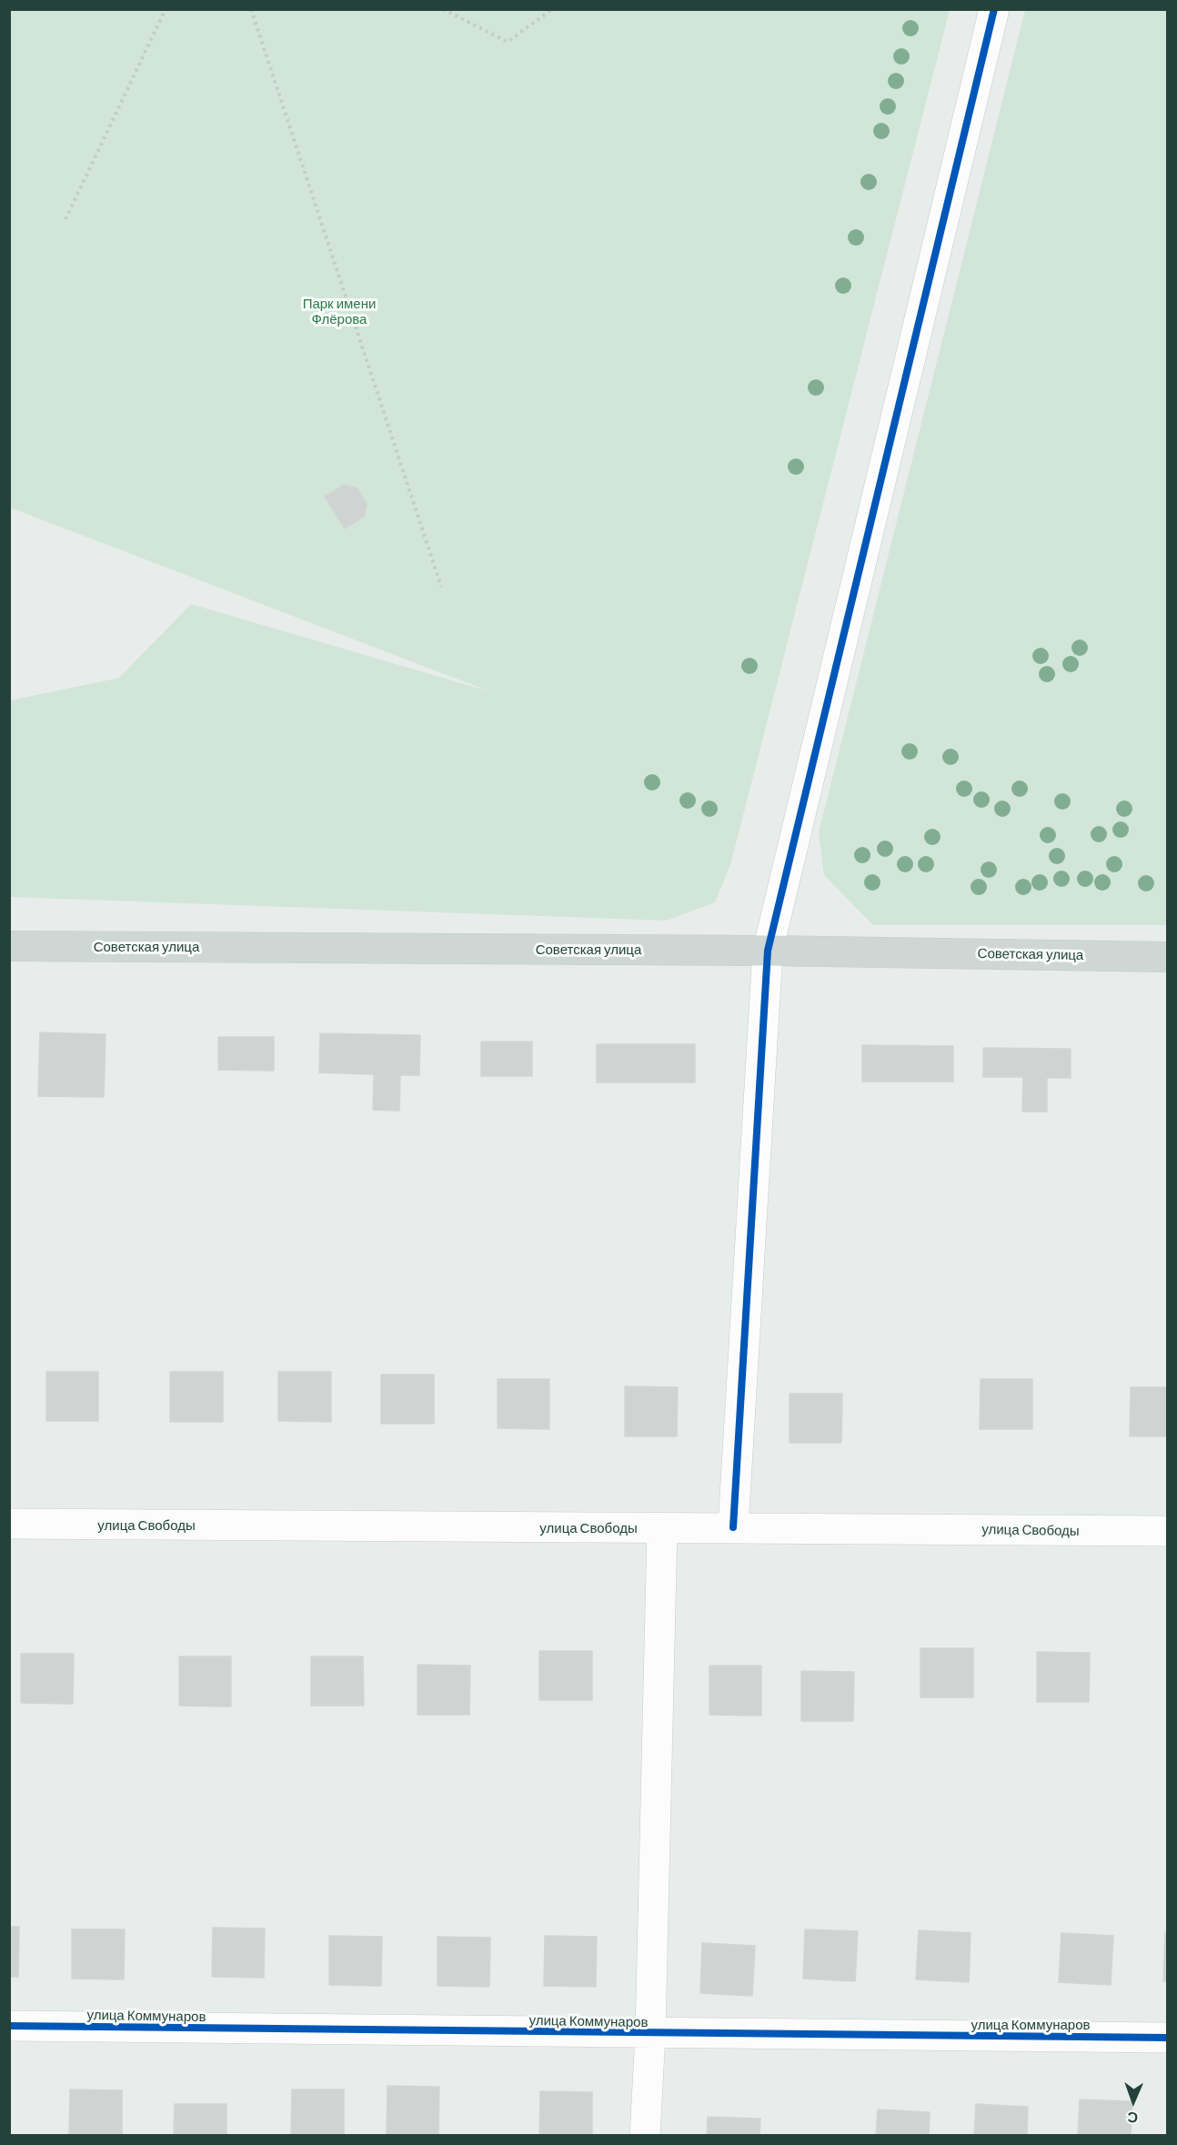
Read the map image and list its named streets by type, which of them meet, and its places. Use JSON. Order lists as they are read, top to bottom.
{
  "streets": {
    "main road": ["Советская улица"],
    "street": ["улица Свободы", "улица Коммунаров"]
  },
  "parks": ["Парк имени Флёрова"],
  "north": "bottom"
}
